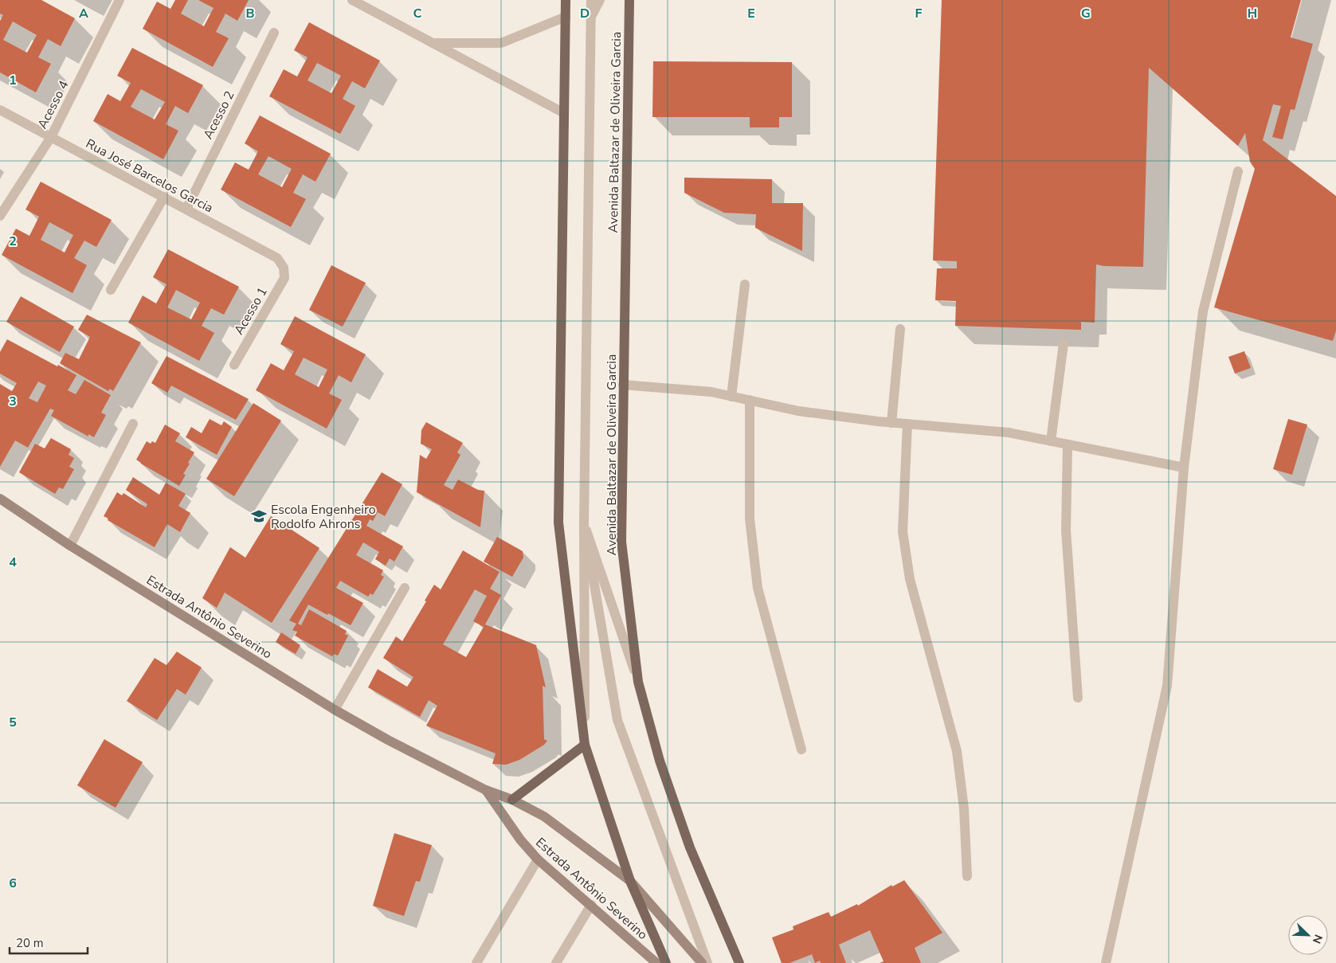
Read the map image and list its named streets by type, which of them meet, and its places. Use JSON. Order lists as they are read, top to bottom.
{
  "streets": {
    "main road": ["Avenida Baltazar de Oliveira Garcia", "Estrada Antônio Severino"],
    "street": [
      "Acesso 4",
      "Acesso 2",
      "Rua José Barcelos Garcia",
      "Acesso 1"
    ]
  },
  "crossings": [
    ["Acesso 4", "Rua José Barcelos Garcia"],
    ["Acesso 2", "Rua José Barcelos Garcia"],
    ["Rua José Barcelos Garcia", "Acesso 1"]
  ],
  "places": {
    "school or university": ["Escola Engenheiro Rodolfo Ahrons"]
  },
  "scale_bar": "20 m",
  "north": "bottom right",
  "grid": {
    "columns": [
      "A",
      "B",
      "C",
      "D",
      "E",
      "F",
      "G",
      "H"
    ],
    "rows": [
      "1",
      "2",
      "3",
      "4",
      "5",
      "6"
    ]
  }
}
